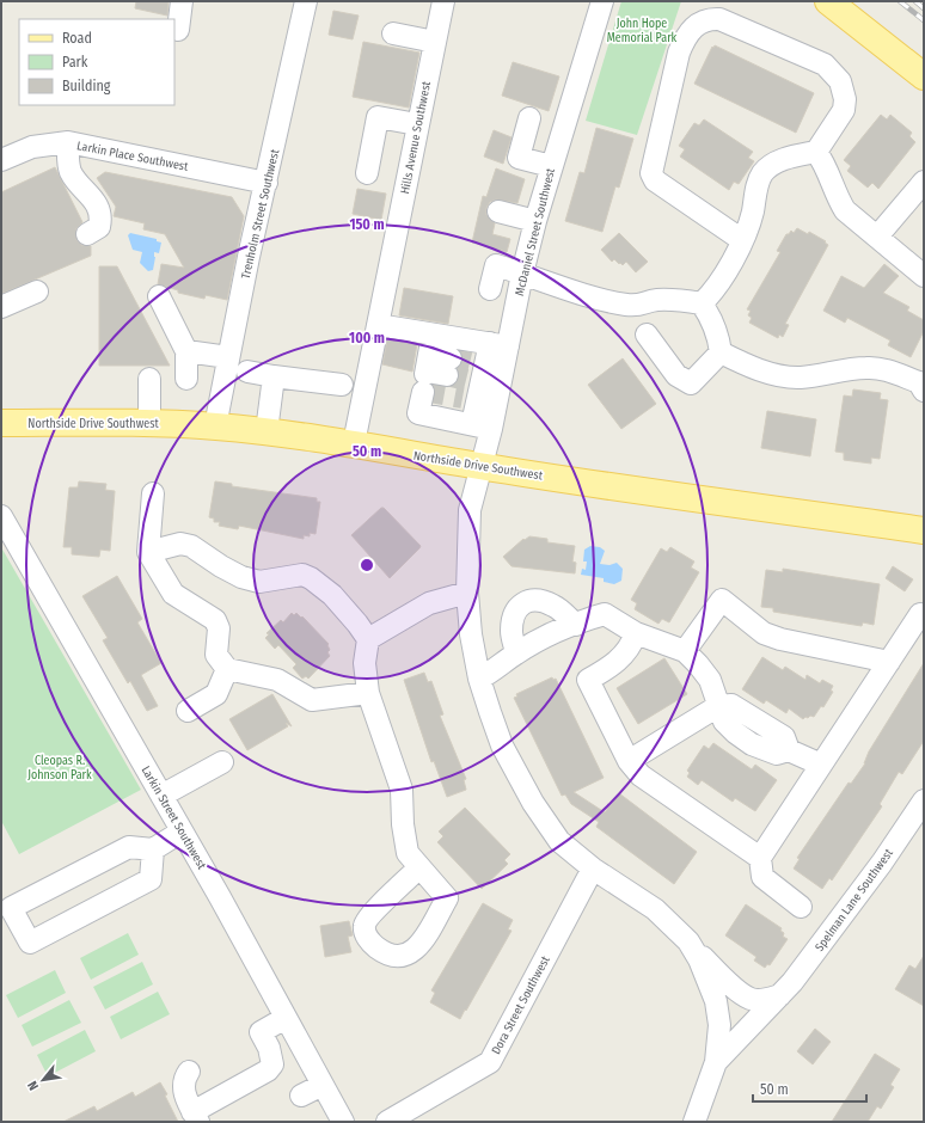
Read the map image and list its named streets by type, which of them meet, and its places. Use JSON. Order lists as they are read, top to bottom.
{
  "streets": {
    "main road": ["Northside Drive Southwest"],
    "street": [
      "Hills Avenue Southwest",
      "Larkin Place Southwest",
      "Trenholm Street Southwest",
      "McDaniel Street Southwest",
      "Larkin Street Southwest",
      "Spelman Lane Southwest",
      "Dora Street Southwest"
    ]
  },
  "crossings": [
    ["Hills Avenue Southwest", "Northside Drive Southwest"],
    ["Larkin Place Southwest", "Trenholm Street Southwest"],
    ["Trenholm Street Southwest", "Northside Drive Southwest"],
    ["McDaniel Street Southwest", "Northside Drive Southwest"],
    ["McDaniel Street Southwest", "Dora Street Southwest"]
  ],
  "parks": ["John Hope Memorial Park", "Cleopas R. Johnson Park"],
  "legend": ["Road", "Park", "Building"],
  "scale_bar": "50 m",
  "north": "bottom left",
  "rings": ["150 m", "100 m", "50 m"]
}
